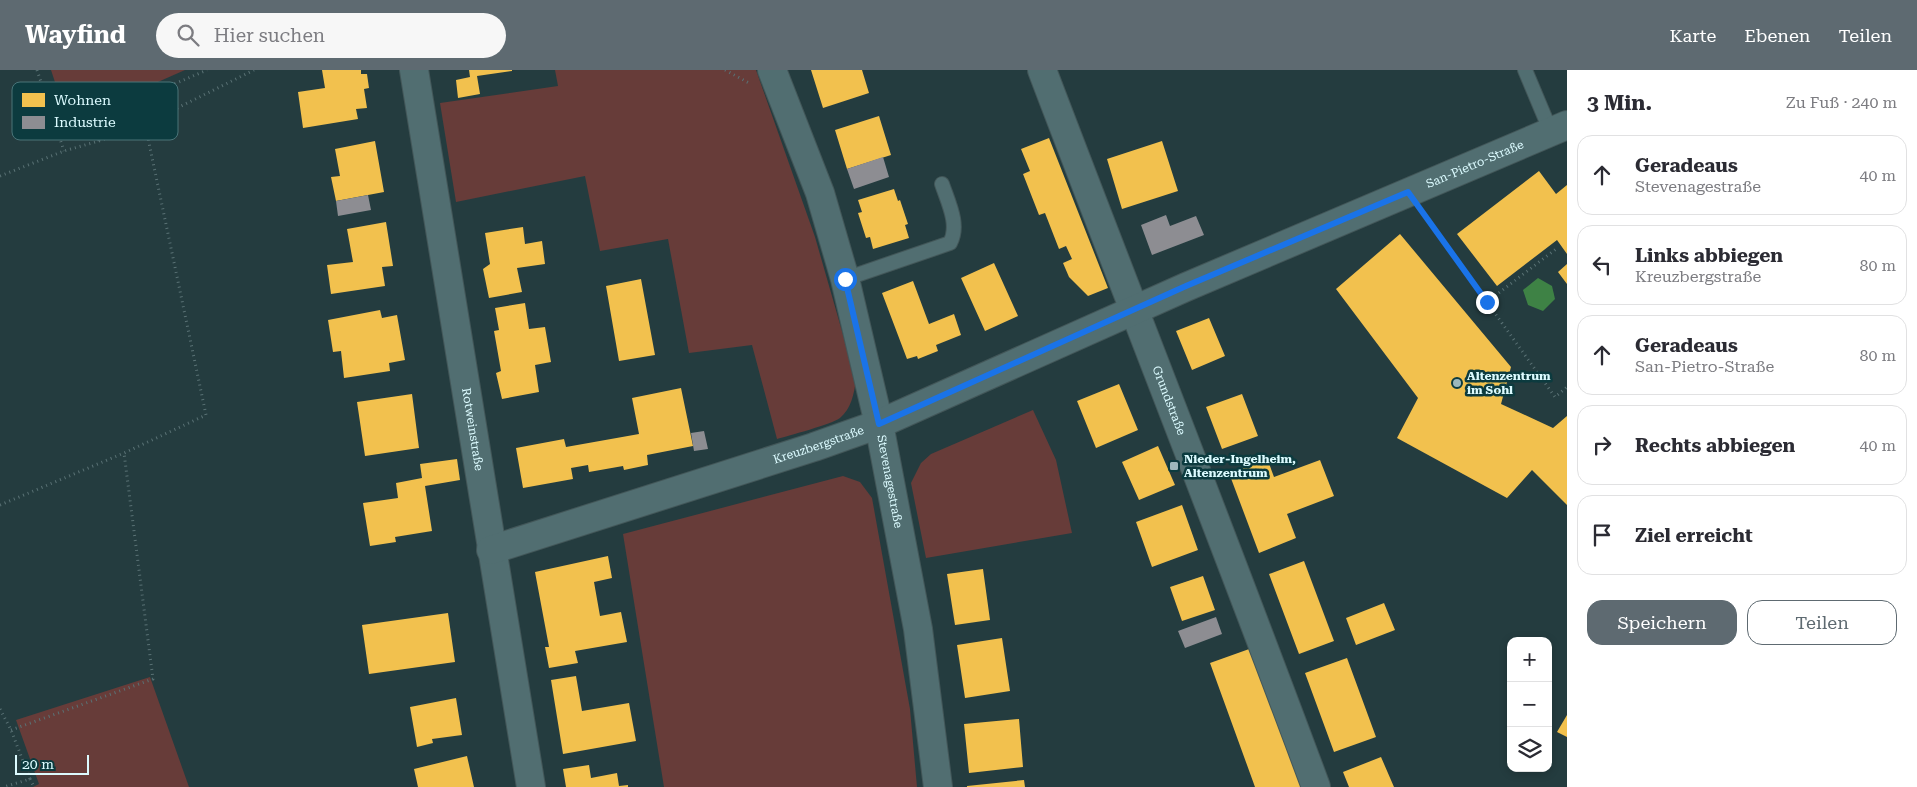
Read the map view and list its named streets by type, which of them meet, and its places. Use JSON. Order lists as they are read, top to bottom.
{
  "streets": {
    "street": [
      "San-Pietro-Straße",
      "Grundstraße",
      "Rotweinstraße",
      "Kreuzbergstraße",
      "Stevenagestraße"
    ]
  },
  "crossings": [
    ["San-Pietro-Straße", "Grundstraße"],
    ["San-Pietro-Straße", "Kreuzbergstraße"],
    ["Grundstraße", "Kreuzbergstraße"],
    ["Rotweinstraße", "Kreuzbergstraße"],
    ["Kreuzbergstraße", "Stevenagestraße"]
  ],
  "places": {
    "other": ["Altenzentrum im Sohl"],
    "transit": ["Nieder-Ingelheim, Altenzentrum"]
  },
  "legend": ["Wohnen", "Industrie"],
  "scale_bar": "20 m",
  "page": {
    "header": "Wayfind",
    "search": "Hier suchen",
    "nav": ["Karte", "Ebenen", "Teilen"],
    "heading": ["3 Min.", "Zu Fuß · 240 m"],
    "list": [
      ["Geradeaus", "Stevenagestraße", "40 m"],
      ["Links abbiegen", "Kreuzbergstraße", "80 m"],
      ["Geradeaus", "San-Pietro-Straße", "80 m"],
      ["Rechts abbiegen", "40 m"],
      "Ziel erreicht"
    ],
    "buttons": ["Speichern", "Teilen"],
    "map_buttons": ["+", "−"],
    "scale": "20 m"
  }
}
